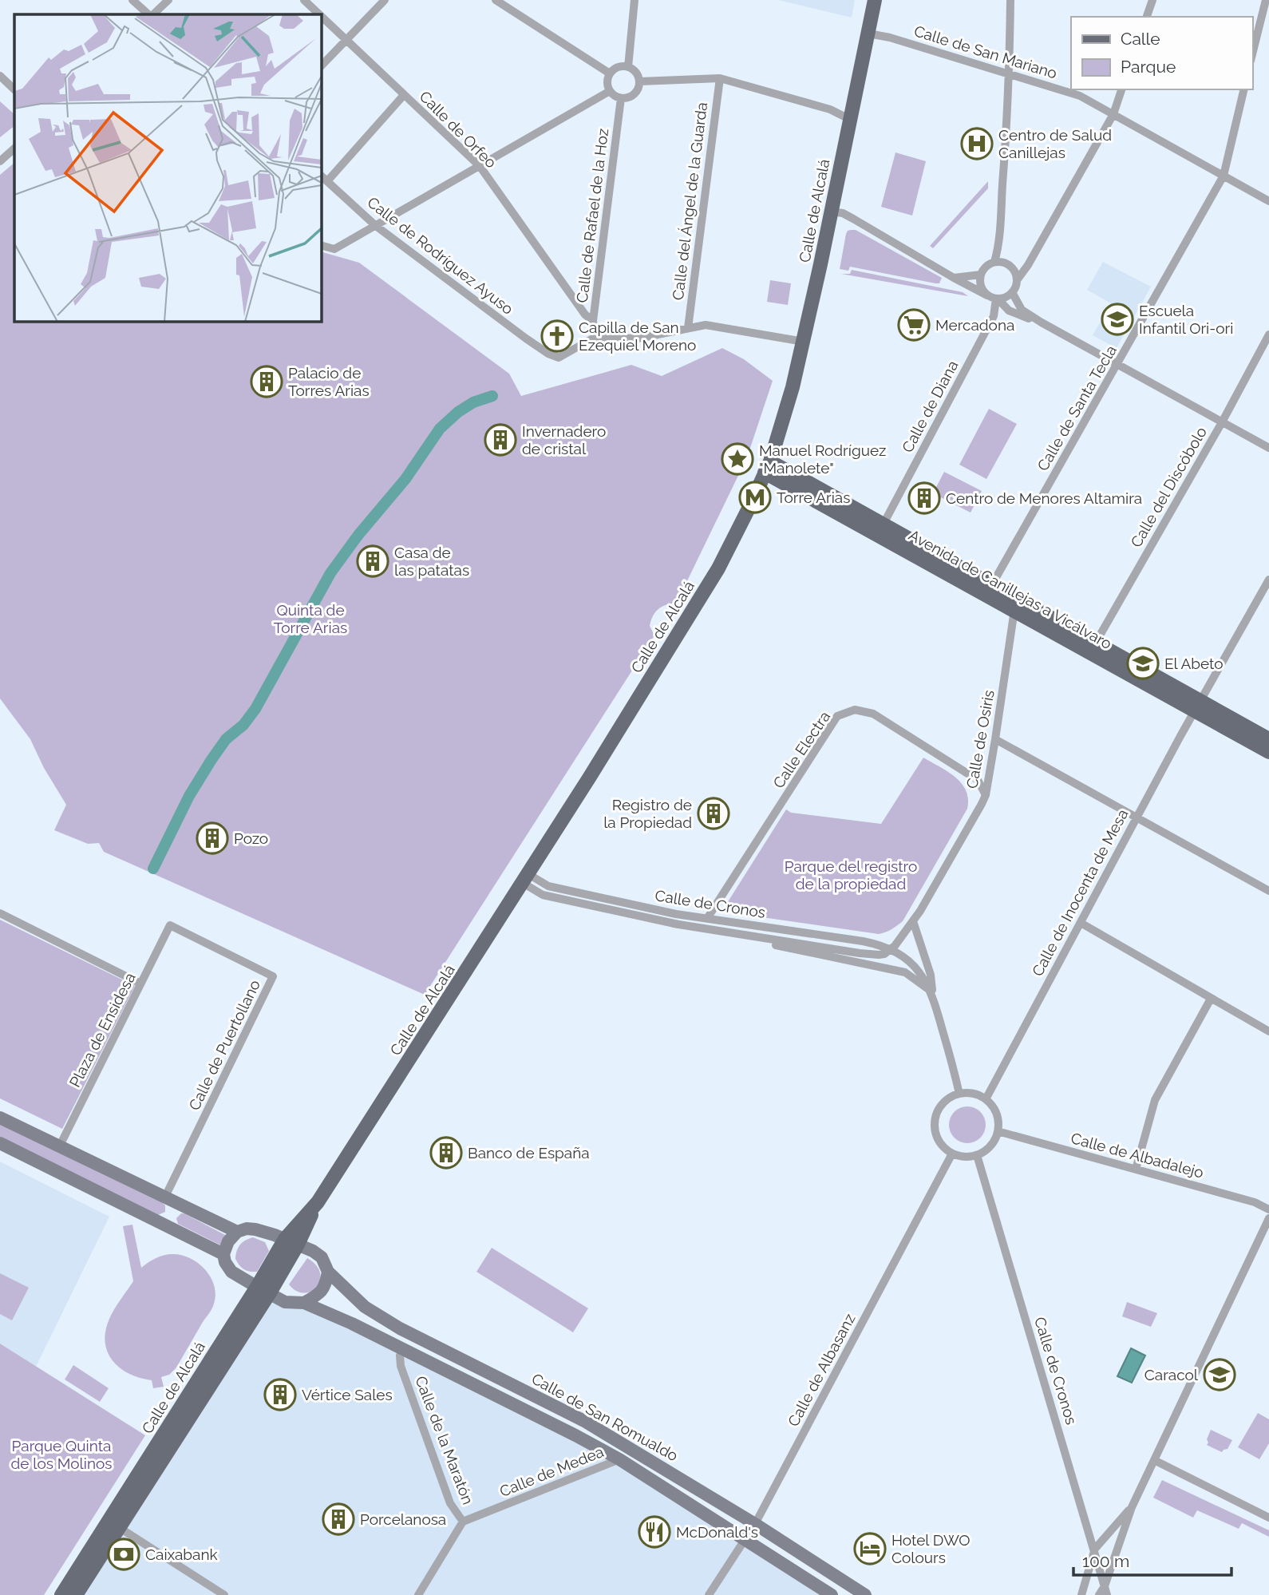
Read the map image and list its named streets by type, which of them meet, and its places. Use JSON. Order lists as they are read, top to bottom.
{
  "streets": {
    "main road": ["Calle de Alcalá", "Avenida de Canillejas a Vicálvaro", "Calle de San Romualdo"],
    "street": [
      "Calle de San Mariano",
      "Calle de Orfeo",
      "Calle del Ángel de la Guarda",
      "Calle de Rafael de la Hoz",
      "Calle de Rodríguez Ayuso",
      "Calle de Diana",
      "Calle de Santa Tecla",
      "Calle del Discóbolo",
      "Calle de Osiris",
      "Calle Electra",
      "Calle de Inocenta de Mesa",
      "Calle de Cronos",
      "Plaza de Ensidesa",
      "Calle de Puertollano",
      "Calle de Albadalejo",
      "Calle de Albasanz",
      "Calle de la Maratón",
      "Calle de Medea"
    ]
  },
  "crossings": [
    ["Calle de San Mariano", "Calle de Alcalá"],
    ["Calle de San Mariano", "Calle de Santa Tecla"],
    ["Calle de Orfeo", "Calle de Rafael de la Hoz"],
    ["Calle de Alcalá", "Avenida de Canillejas a Vicálvaro"],
    ["Calle de Alcalá", "Calle de Cronos"],
    ["Calle de Alcalá", "Calle de San Romualdo"],
    ["Calle de Rafael de la Hoz", "Calle de Rodríguez Ayuso"],
    ["Calle de Diana", "Avenida de Canillejas a Vicálvaro"],
    ["Calle de Santa Tecla", "Avenida de Canillejas a Vicálvaro"],
    ["Calle del Discóbolo", "Avenida de Canillejas a Vicálvaro"],
    ["Avenida de Canillejas a Vicálvaro", "Calle de Osiris"],
    ["Avenida de Canillejas a Vicálvaro", "Calle de Inocenta de Mesa"],
    ["Calle de Osiris", "Calle Electra"],
    ["Calle de Osiris", "Calle de Cronos"],
    ["Calle Electra", "Calle de Cronos"],
    ["Calle de Inocenta de Mesa", "Calle de Cronos"],
    ["Calle de Inocenta de Mesa", "Calle de Albadalejo"],
    ["Calle de Inocenta de Mesa", "Calle de Albasanz"],
    ["Calle de Cronos", "Calle de Albadalejo"],
    ["Calle de Cronos", "Calle de Albasanz"],
    ["Plaza de Ensidesa", "Calle de Puertollano"],
    ["Calle de Albadalejo", "Calle de Albasanz"],
    ["Calle de Albasanz", "Calle de San Romualdo"],
    ["Calle de San Romualdo", "Calle de la Maratón"],
    ["Calle de San Romualdo", "Calle de Medea"],
    ["Calle de la Maratón", "Calle de Medea"]
  ],
  "parks": ["Quinta de Torre Arias", "Parque del registro de la propiedad", "Parque Quinta de los Molinos"],
  "places": {
    "hospital": ["Centro de Salud Canillejas"],
    "school or university": ["Escuela Infantil Ori-ori", "El Abeto", "Caracol"],
    "supermarket": ["Mercadona"],
    "church": ["Capilla de San Ezequiel Moreno"],
    "building": [
      "Palacio de Torres Arias",
      "Invernadero de cristal",
      "Centro de Menores Altamira",
      "Casa de las patatas",
      "Registro de la Propiedad",
      "Pozo",
      "Banco de España",
      "Vértice Sales",
      "Porcelanosa"
    ],
    "place": ["Manuel Rodríguez \"Manolete\""],
    "metro station": ["Torre Arias"],
    "restaurant": ["McDonald's"],
    "hotel": ["Hotel DWO Colours"],
    "bank": ["Caixabank"]
  },
  "legend": ["Calle", "Parque"],
  "scale_bar": "100 m"
}
